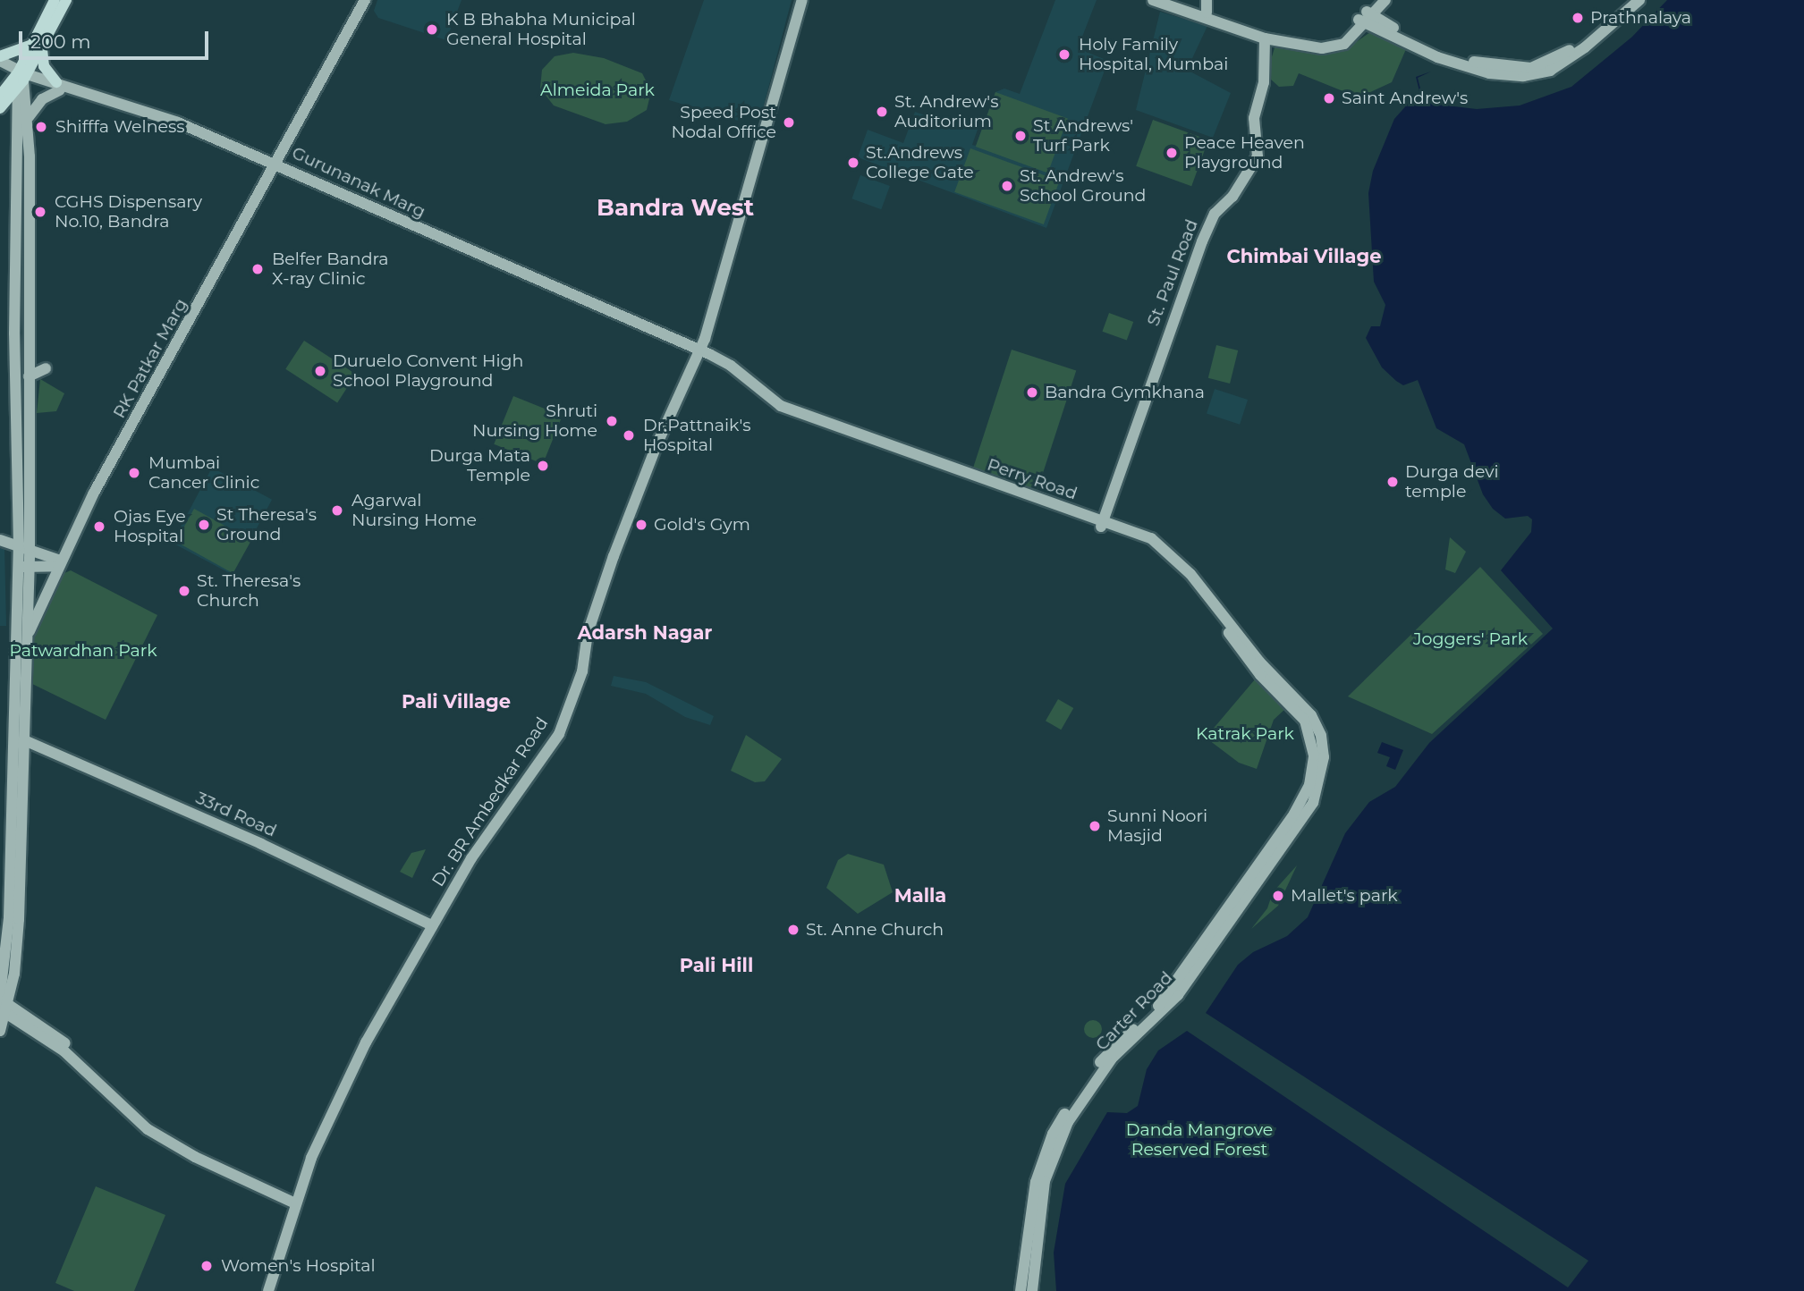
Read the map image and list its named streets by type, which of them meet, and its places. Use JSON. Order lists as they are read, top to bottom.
{
  "streets": {
    "main road": [
      "Gurunanak Marg",
      "St. Paul Road",
      "RK Patkar Marg",
      "Perry Road",
      "Dr. BR Ambedkar Road",
      "33rd Road",
      "Carter Road"
    ]
  },
  "crossings": [
    ["Gurunanak Marg", "RK Patkar Marg"],
    ["Gurunanak Marg", "Perry Road"],
    ["Gurunanak Marg", "Dr. BR Ambedkar Road"],
    ["St. Paul Road", "Perry Road"],
    ["Perry Road", "Dr. BR Ambedkar Road"],
    ["Perry Road", "Carter Road"],
    ["Dr. BR Ambedkar Road", "33rd Road"]
  ],
  "districts": [
    "Bandra West",
    "Chimbai Village",
    "Adarsh Nagar",
    "Pali Village",
    "Malla",
    "Pali Hill"
  ],
  "parks": [
    "Almeida Park",
    "Joggers' Park",
    "Patwardhan Park",
    "Katrak Park",
    "Danda Mangrove Reserved Forest"
  ],
  "places": [
    "Prathnalaya",
    "K B Bhabha Municipal General Hospital",
    "Holy Family Hospital, Mumbai",
    "Saint Andrew's",
    "St. Andrew's Auditorium",
    "Speed Post Nodal Office",
    "Shifffa Welness",
    "St Andrews' Turf Park",
    "Peace Heaven Playground",
    "St.Andrews College Gate",
    "St. Andrew's School Ground",
    "CGHS Dispensary No.10, Bandra",
    "Belfer Bandra X-ray Clinic",
    "Duruelo Convent High School Playground",
    "Bandra Gymkhana",
    "Shruti Nursing Home",
    "Dr.Pattnaik's Hospital",
    "Durga Mata Temple",
    "Mumbai Cancer Clinic",
    "Durga devi temple",
    "Agarwal Nursing Home",
    "St Theresa's Ground",
    "Gold's Gym",
    "Ojas Eye Hospital",
    "St. Theresa's Church",
    "Sunni Noori Masjid",
    "Mallet's park",
    "St. Anne Church",
    "Women's Hospital"
  ],
  "scale_bar": "200 m"
}
